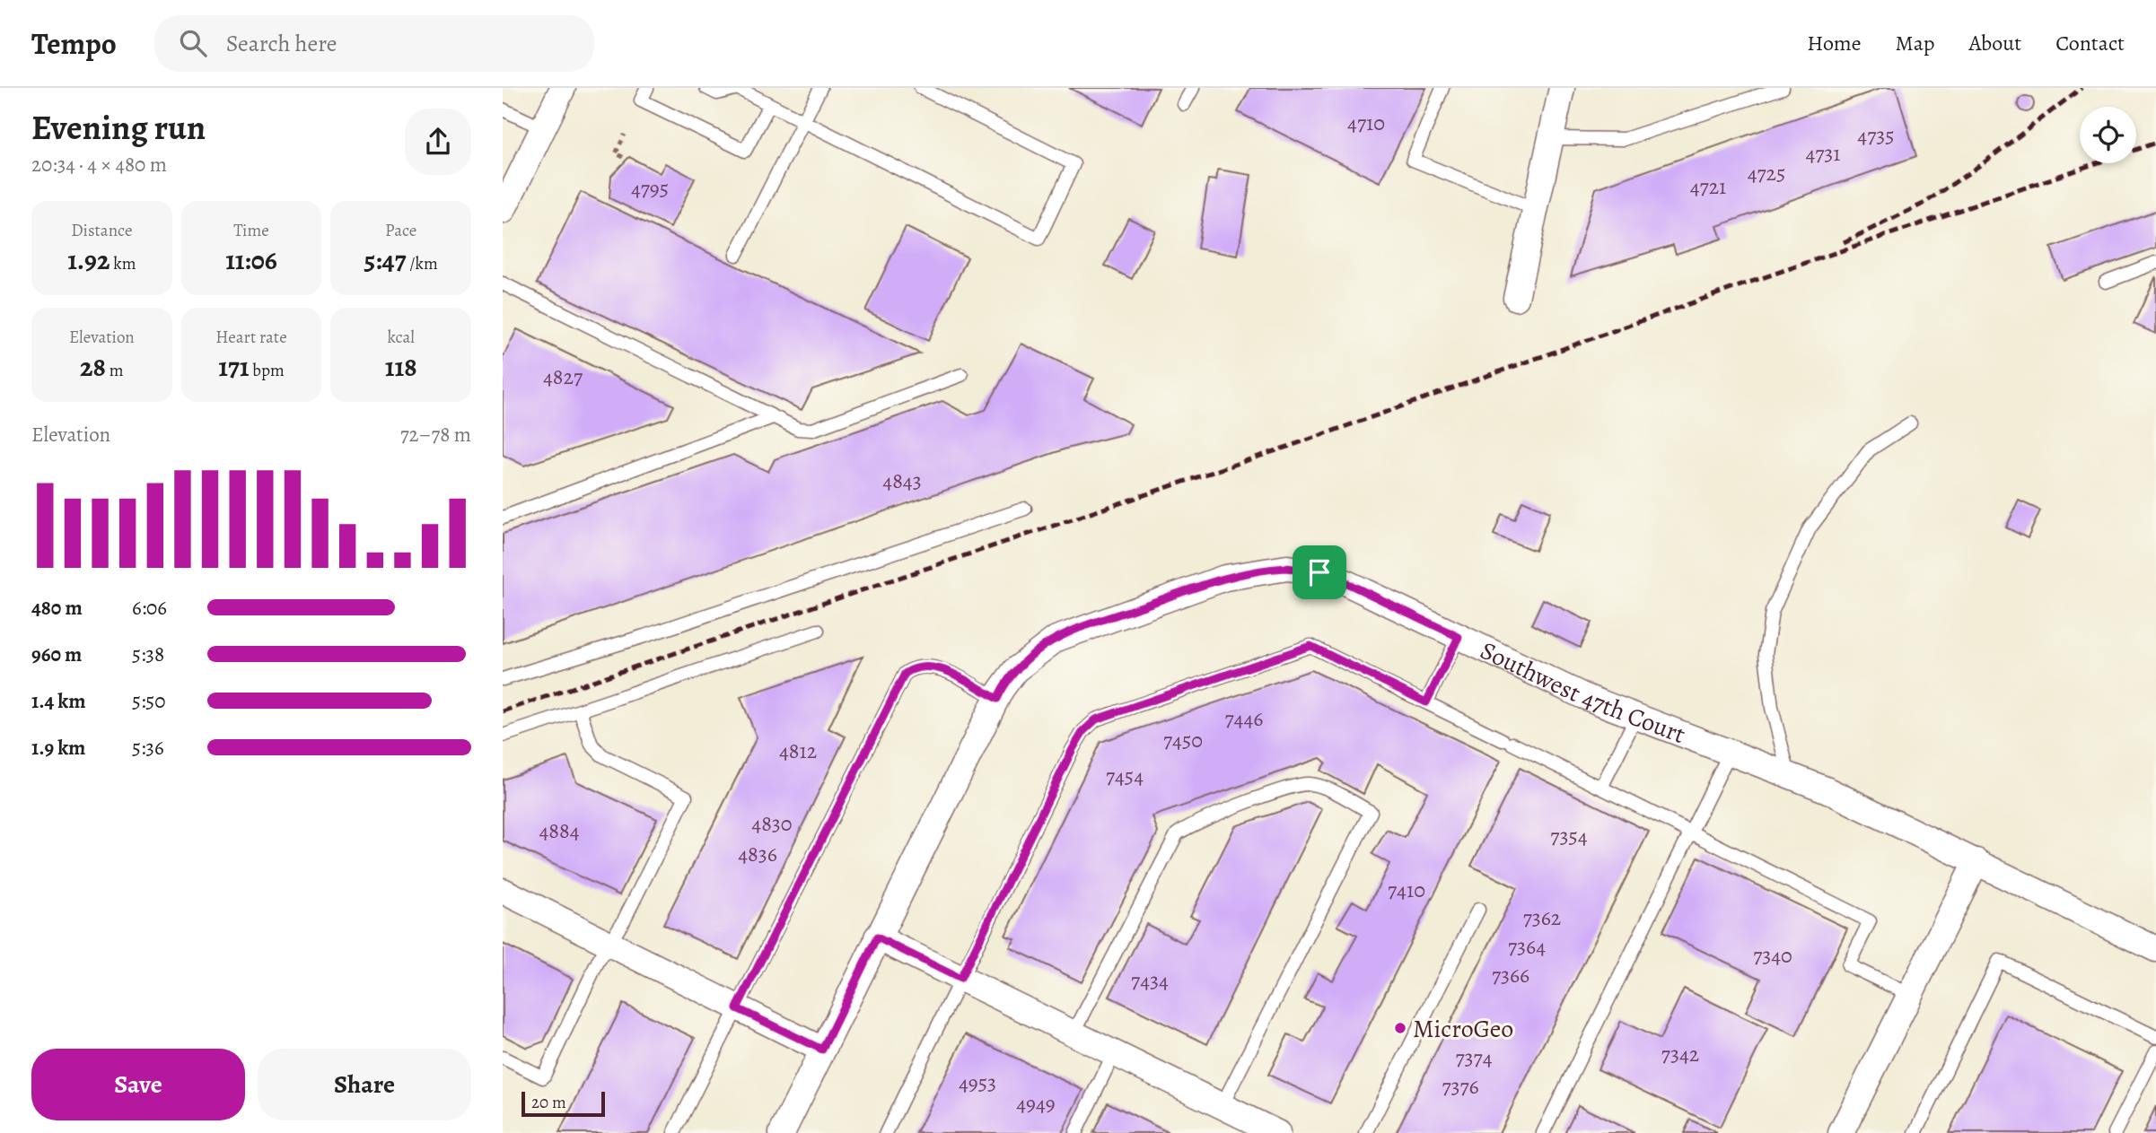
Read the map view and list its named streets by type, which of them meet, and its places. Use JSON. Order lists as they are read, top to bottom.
{
  "streets": {
    "street": ["Southwest 47th Court"]
  },
  "places": ["MicroGeo"],
  "house_numbers": [
    "4710",
    "4735",
    "4731",
    "4725",
    "4721",
    "4795",
    "4827",
    "4843",
    "7446",
    "7450",
    "4812",
    "7454",
    "4830",
    "4884",
    "7354",
    "4836",
    "7410",
    "7362",
    "7364",
    "7340",
    "7366",
    "7434",
    "7342",
    "7374",
    "4953",
    "7376",
    "4949"
  ],
  "scale_bar": "20 m",
  "page": {
    "header": "Tempo",
    "search": "Search here",
    "nav": [
      "Home",
      "Map",
      "About",
      "Contact"
    ],
    "heading": ["Evening run", "20:34 · 4 × 480 m"],
    "stats": [
      ["Distance", "1.92 km"],
      ["Time", "11:06"],
      ["Pace", "5:47 /km"],
      ["Elevation", "28 m"],
      ["Heart rate", "171 bpm"],
      ["kcal", "118"]
    ],
    "chart": ["Elevation", "72–78 m"],
    "list": [
      {
        "name": "480 m",
        "note": "6:06"
      },
      {
        "name": "960 m",
        "note": "5:38"
      },
      {
        "name": "1.4 km",
        "note": "5:50"
      },
      {
        "name": "1.9 km",
        "note": "5:36"
      }
    ],
    "buttons": ["Save", "Share"],
    "scale": "20 m"
  }
}
